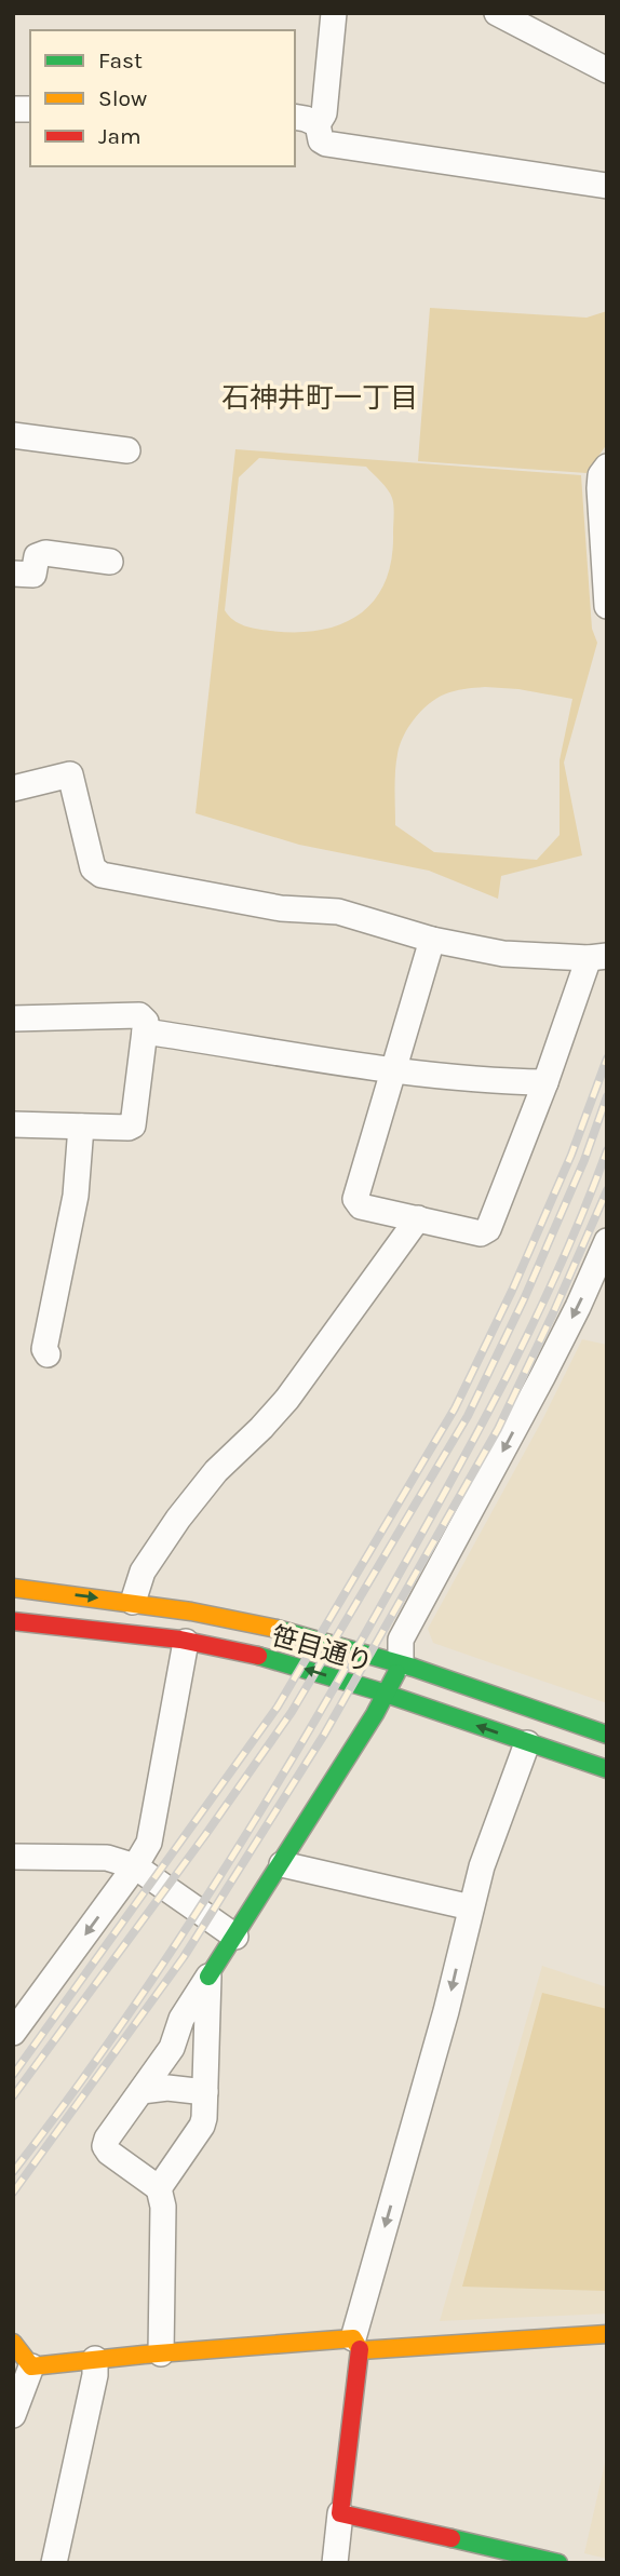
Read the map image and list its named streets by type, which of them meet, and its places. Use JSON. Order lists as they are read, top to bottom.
{
  "streets": {
    "street": ["笹目通り"]
  },
  "districts": ["石神井町一丁目"],
  "legend": ["Fast", "Slow", "Jam"]
}
